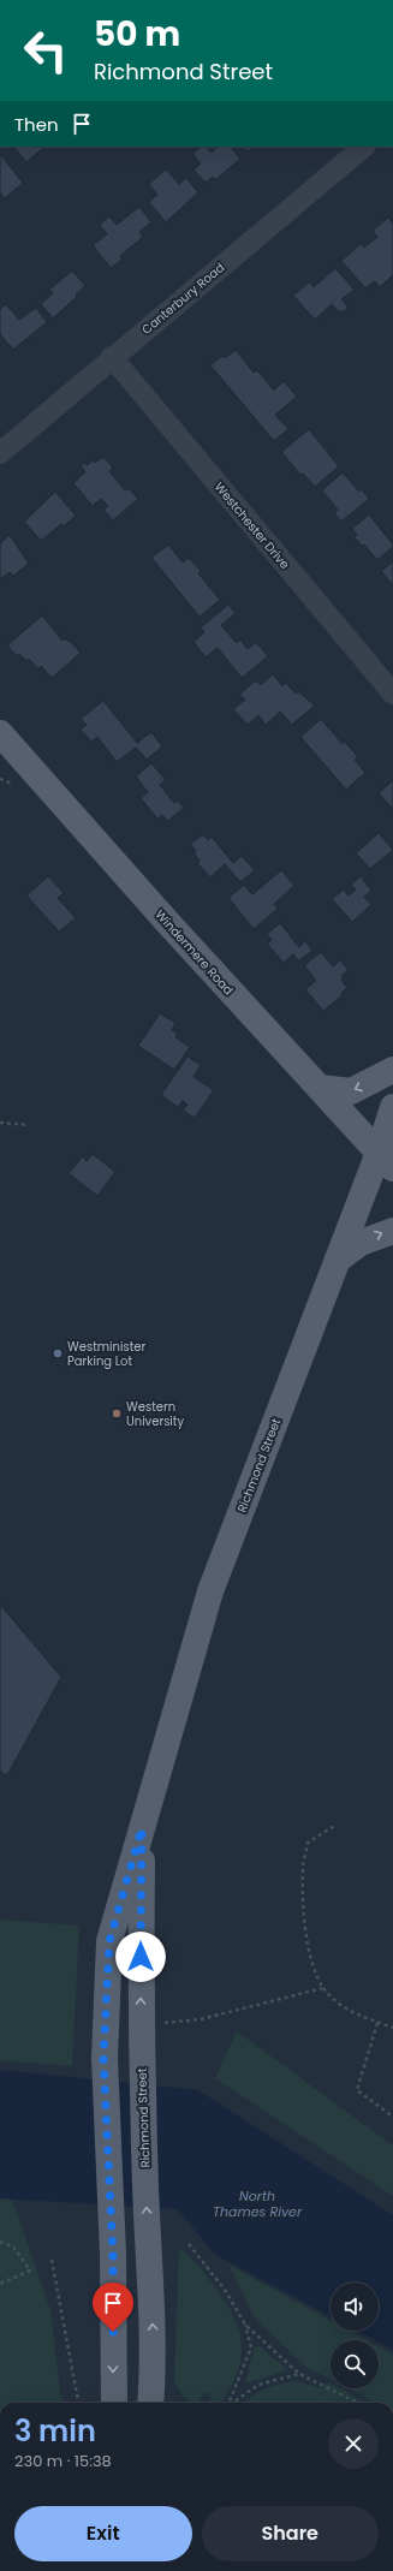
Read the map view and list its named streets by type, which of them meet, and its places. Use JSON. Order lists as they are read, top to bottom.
{
  "streets": {
    "main road": ["Windermere Road", "Richmond Street"],
    "street": ["Canterbury Road", "Westchester Drive"]
  },
  "crossings": [
    ["Canterbury Road", "Westchester Drive"],
    ["Windermere Road", "Richmond Street"]
  ],
  "water": ["North Thames River"],
  "places": ["Westminister Parking Lot", "Western University"],
  "page": {
    "turn": ["50 m", "Richmond Street"],
    "then": "Then",
    "heading": ["3 min", "230 m · 15:38"],
    "buttons": ["Exit", "Share"]
  }
}
